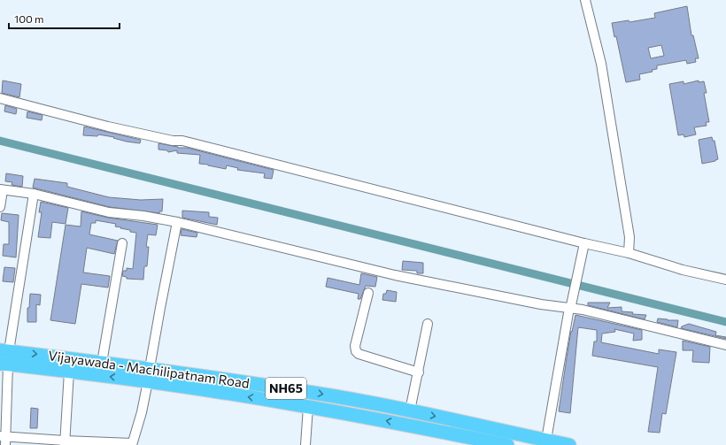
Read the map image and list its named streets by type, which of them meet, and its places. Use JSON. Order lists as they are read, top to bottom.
{
  "streets": {
    "highway": ["Vijayawada - Machilipatnam Road", "NH65"]
  },
  "scale_bar": "100 m"
}
